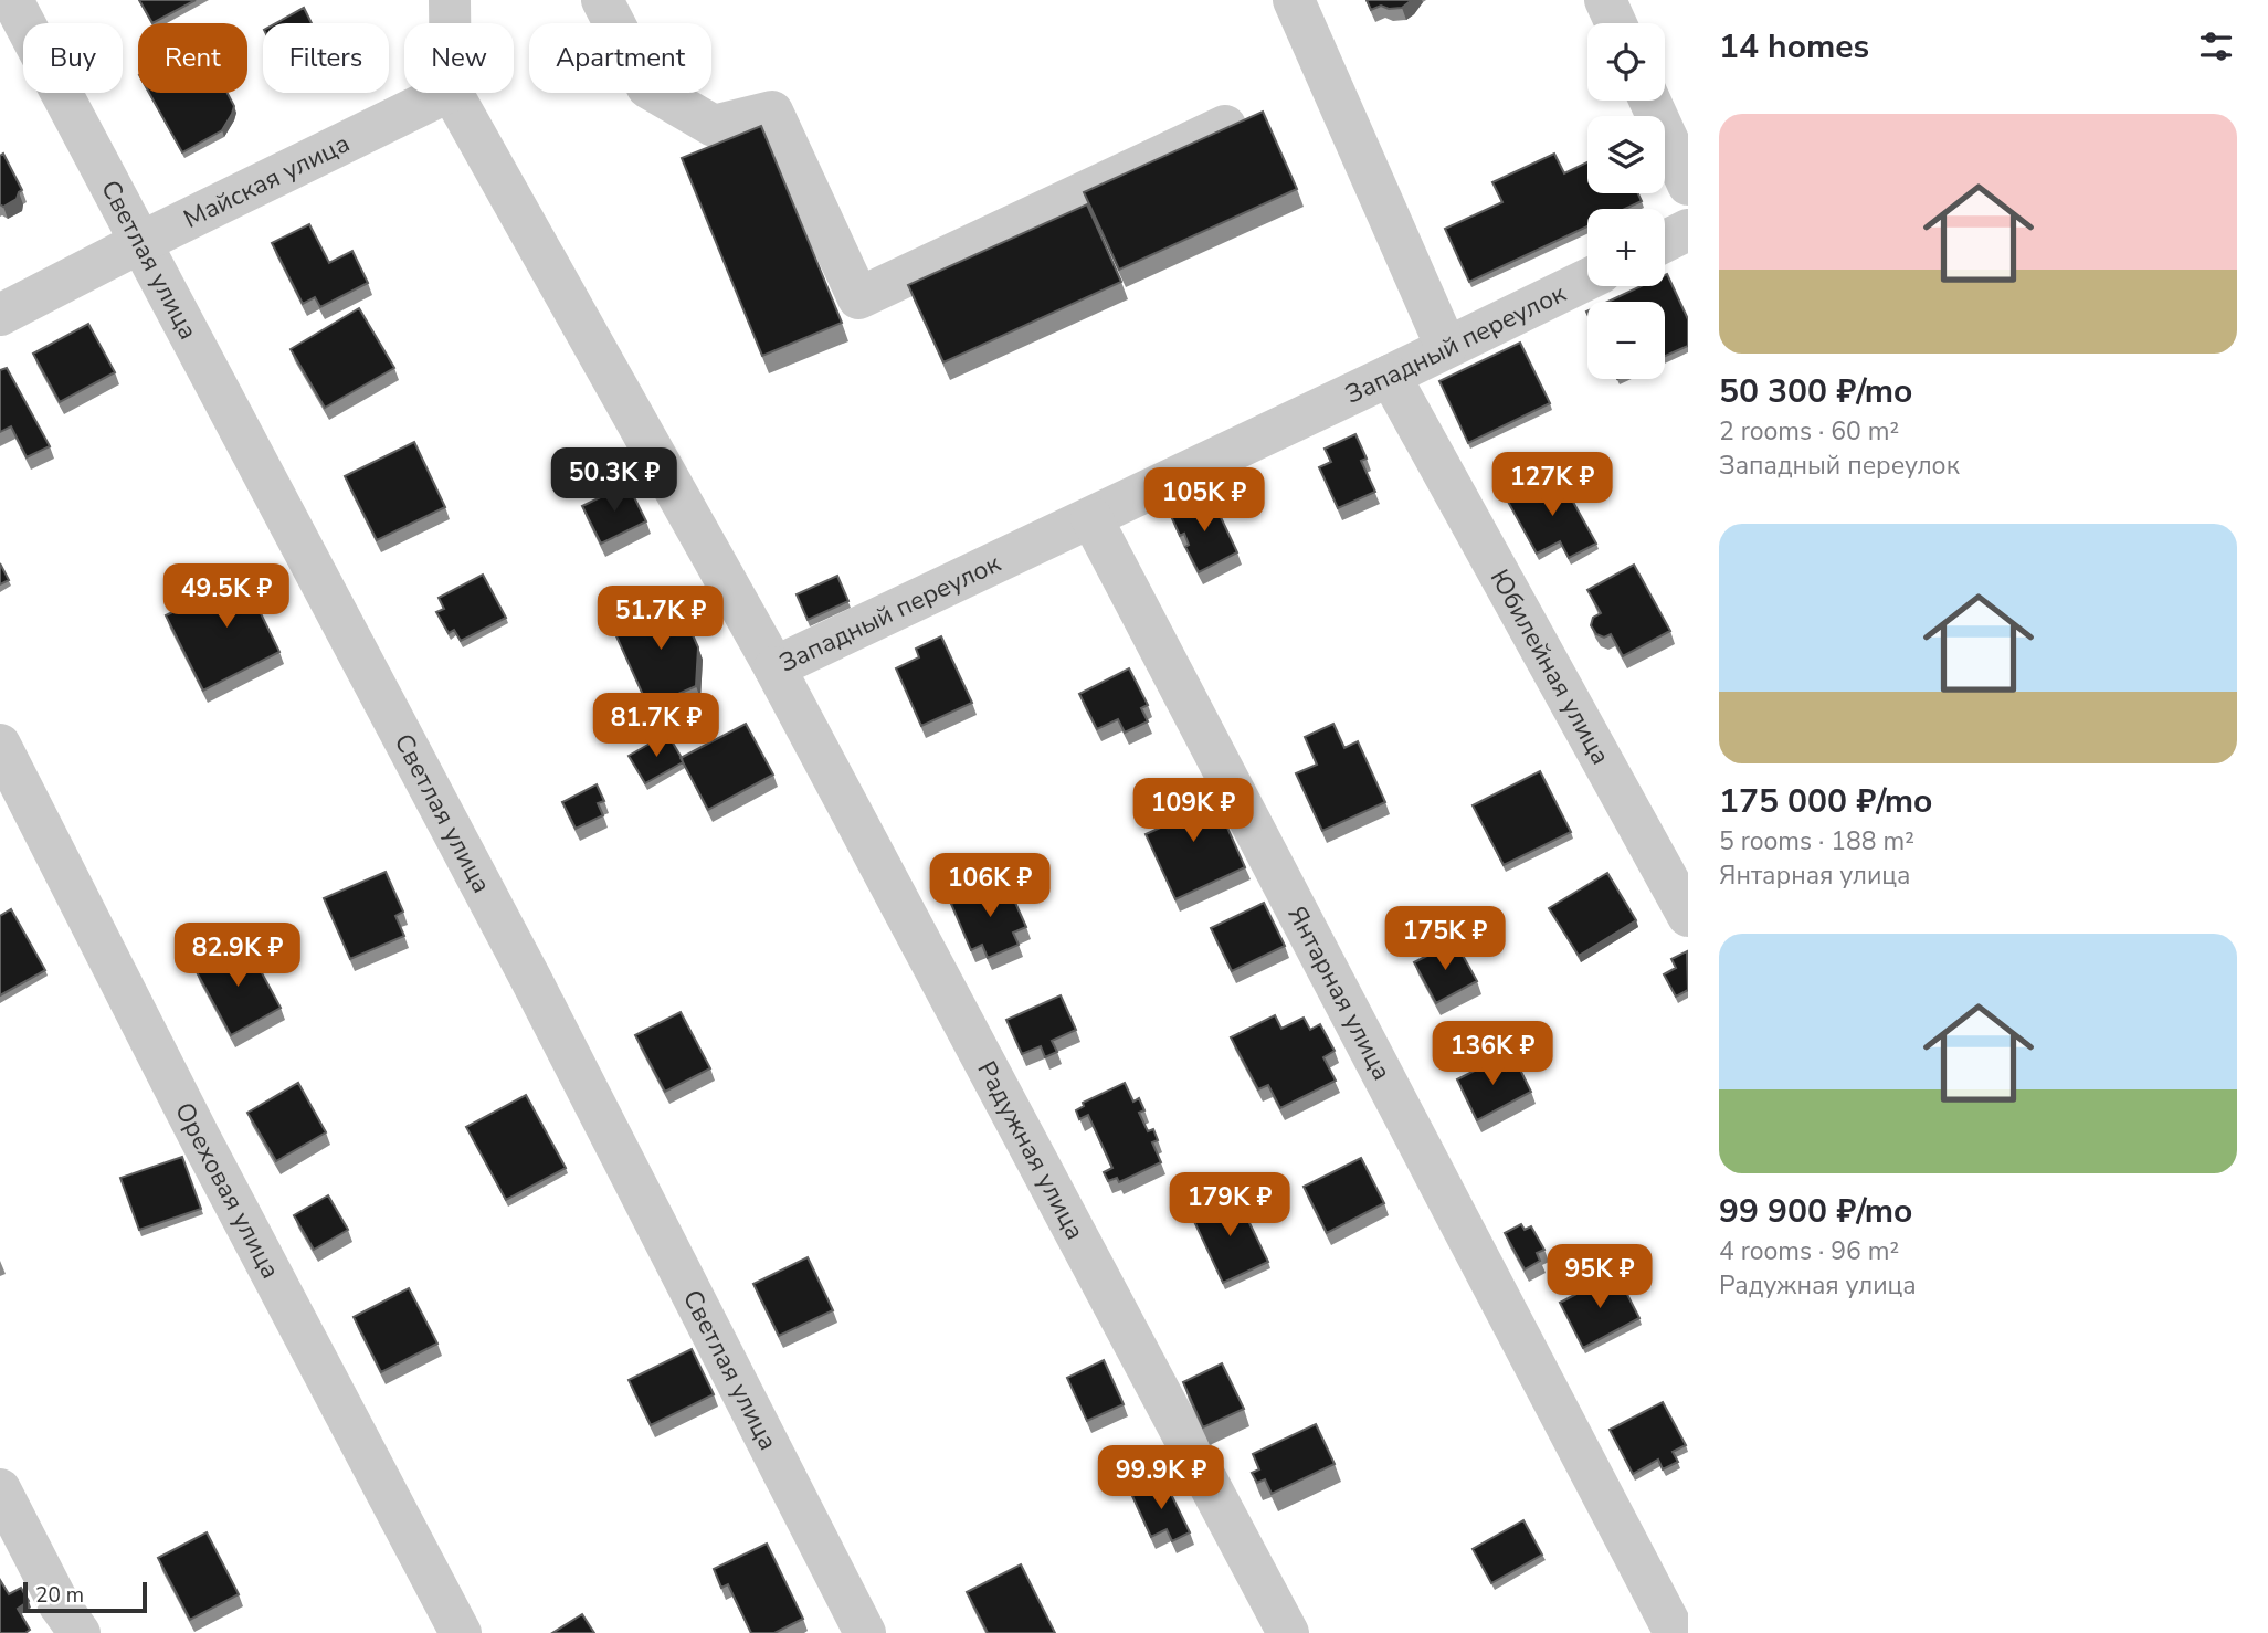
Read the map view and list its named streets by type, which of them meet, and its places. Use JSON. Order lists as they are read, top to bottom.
{
  "streets": {
    "street": [
      "Майская улица",
      "Светлая улица",
      "Западный переулок",
      "Юбилейная улица",
      "Янтарная улица",
      "Радужная улица",
      "Ореховая улица"
    ]
  },
  "crossings": [
    ["Майская улица", "Светлая улица"],
    ["Западный переулок", "Юбилейная улица"],
    ["Западный переулок", "Янтарная улица"],
    ["Западный переулок", "Радужная улица"]
  ],
  "scale_bar": "20 m",
  "page": {
    "heading": "14 homes",
    "map_buttons": ["+", "−"],
    "chip": [
      "Buy",
      "Rent",
      "Filters",
      "New",
      "Apartment"
    ],
    "list": [
      {
        "name": "50 300 ₽/mo",
        "note": "2 rooms · 60 m² · Западный переулок"
      },
      {
        "name": "175 000 ₽/mo",
        "note": "5 rooms · 188 m² · Янтарная улица"
      },
      {
        "name": "99 900 ₽/mo",
        "note": "4 rooms · 96 m² · Радужная улица"
      }
    ],
    "price": [
      "50.3K ₽",
      "127K ₽",
      "105K ₽",
      "49.5K ₽",
      "51.7K ₽",
      "81.7K ₽",
      "109K ₽",
      "106K ₽",
      "175K ₽",
      "82.9K ₽",
      "136K ₽",
      "179K ₽",
      "95K ₽",
      "99.9K ₽"
    ],
    "scale": "20 m"
  }
}
